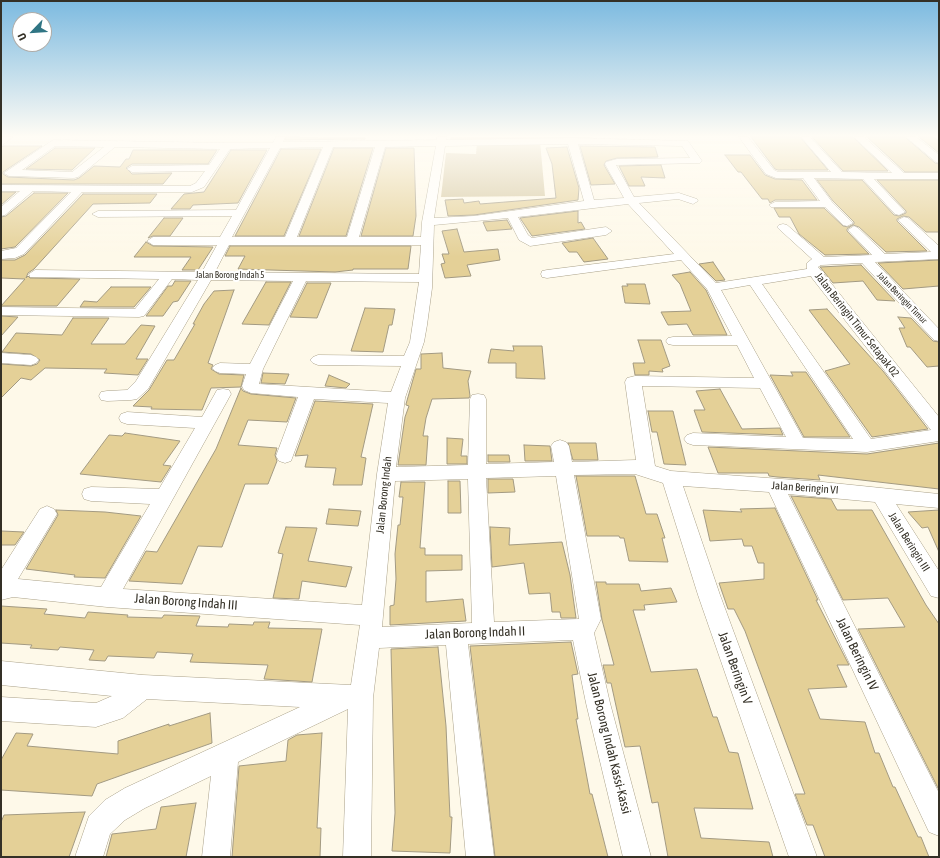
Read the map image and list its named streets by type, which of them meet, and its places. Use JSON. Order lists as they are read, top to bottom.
{
  "streets": {
    "street": [
      "Jalan Borong Indah 5",
      "Jalan Beringin Timur",
      "Jalan Beringin Timur Setapak 02",
      "Jalan Beringin VI",
      "Jalan Borong Indah",
      "Jalan Beringin III",
      "Jalan Borong Indah III",
      "Jalan Borong Indah II",
      "Jalan Beringin IV",
      "Jalan Beringin V",
      "Jalan Borong Indah Kassi-Kassi"
    ]
  },
  "crossings": [
    ["Jalan Borong Indah 5", "Jalan Borong Indah"],
    ["Jalan Beringin Timur", "Jalan Beringin Timur Setapak 02"],
    ["Jalan Beringin VI", "Jalan Borong Indah"],
    ["Jalan Beringin VI", "Jalan Beringin III"],
    ["Jalan Beringin VI", "Jalan Beringin IV"],
    ["Jalan Beringin VI", "Jalan Beringin V"],
    ["Jalan Borong Indah", "Jalan Borong Indah III"],
    ["Jalan Borong Indah", "Jalan Borong Indah II"],
    ["Jalan Borong Indah II", "Jalan Borong Indah Kassi-Kassi"]
  ],
  "north": "bottom left"
}
